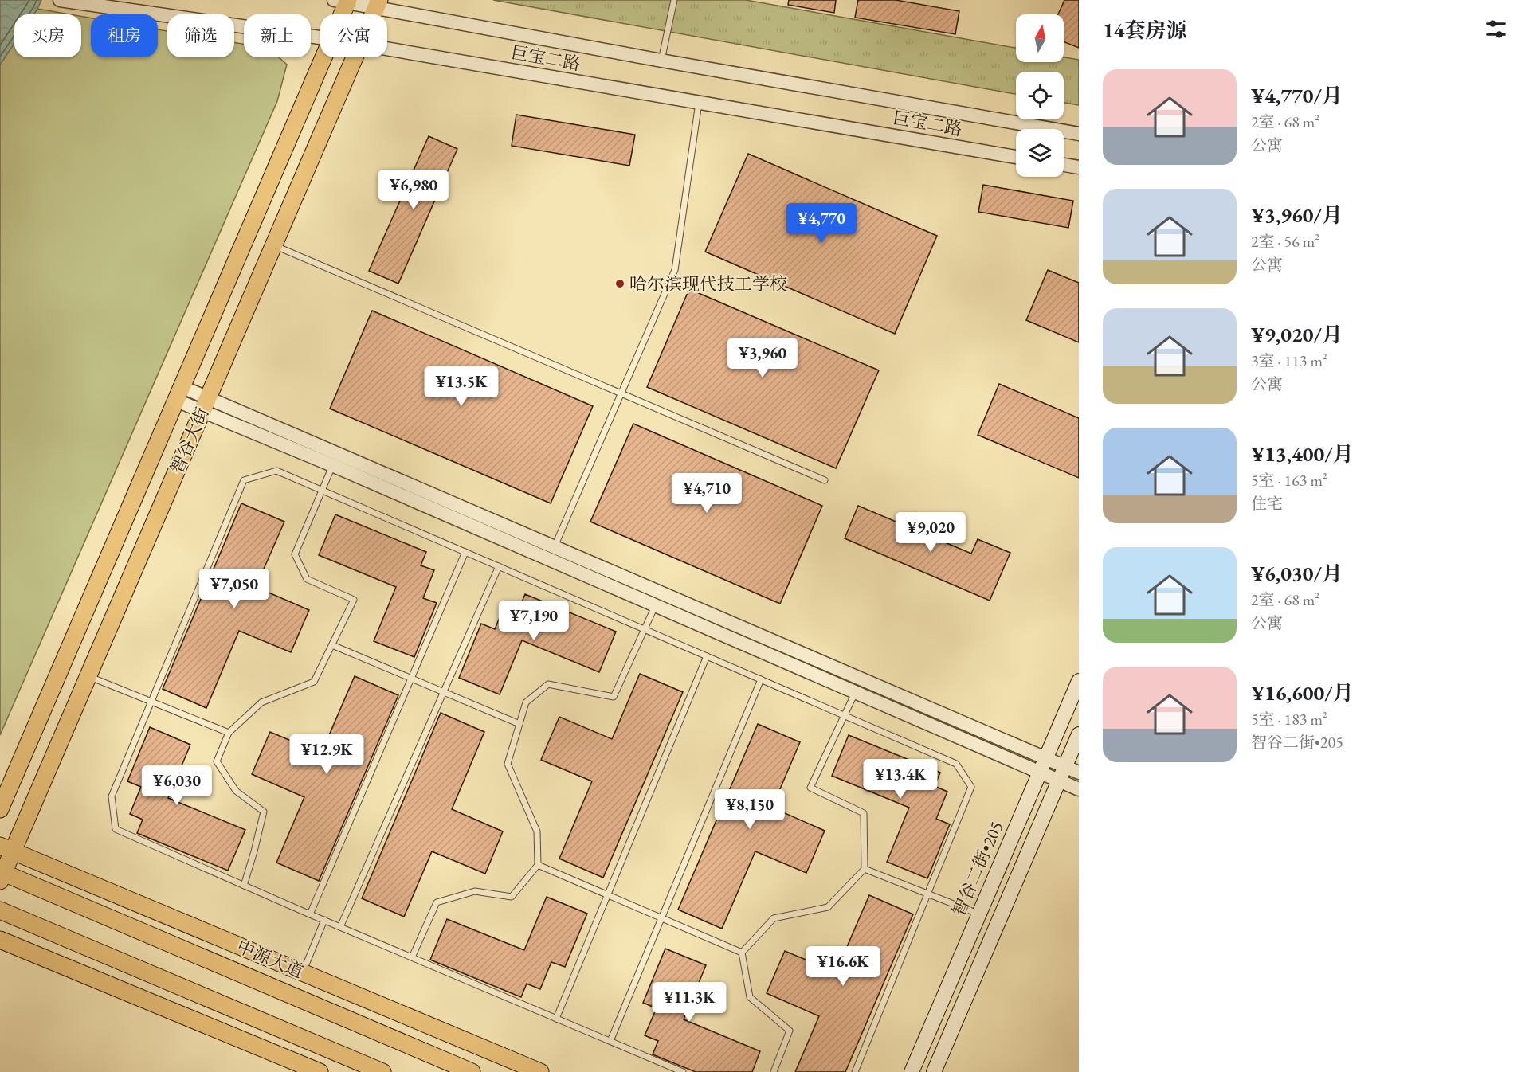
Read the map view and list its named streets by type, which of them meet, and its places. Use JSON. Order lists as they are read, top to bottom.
{
  "streets": {
    "main road": ["智谷大街", "智谷二街•205", "中源大道"],
    "street": ["巨宝二路"]
  },
  "crossings": [
    ["巨宝二路", "智谷大街"],
    ["智谷大街", "中源大道"]
  ],
  "places": ["哈尔滨现代技工学校"],
  "north": "top",
  "page": {
    "heading": "14套房源",
    "chip": [
      "买房",
      "租房",
      "筛选",
      "新上",
      "公寓"
    ],
    "list": [
      {
        "name": "¥4,770/月",
        "note": "2室 · 68 m² · 公寓"
      },
      {
        "name": "¥3,960/月",
        "note": "2室 · 56 m² · 公寓"
      },
      {
        "name": "¥9,020/月",
        "note": "3室 · 113 m² · 公寓"
      },
      {
        "name": "¥13,400/月",
        "note": "5室 · 163 m² · 住宅"
      },
      {
        "name": "¥6,030/月",
        "note": "2室 · 68 m² · 公寓"
      },
      {
        "name": "¥16,600/月",
        "note": "5室 · 183 m² · 智谷二街•205"
      }
    ],
    "price": [
      "¥6,980",
      "¥4,770",
      "¥3,960",
      "¥13.5K",
      "¥4,710",
      "¥9,020",
      "¥7,050",
      "¥7,190",
      "¥12.9K",
      "¥13.4K",
      "¥6,030",
      "¥8,150",
      "¥16.6K",
      "¥11.3K"
    ]
  }
}
